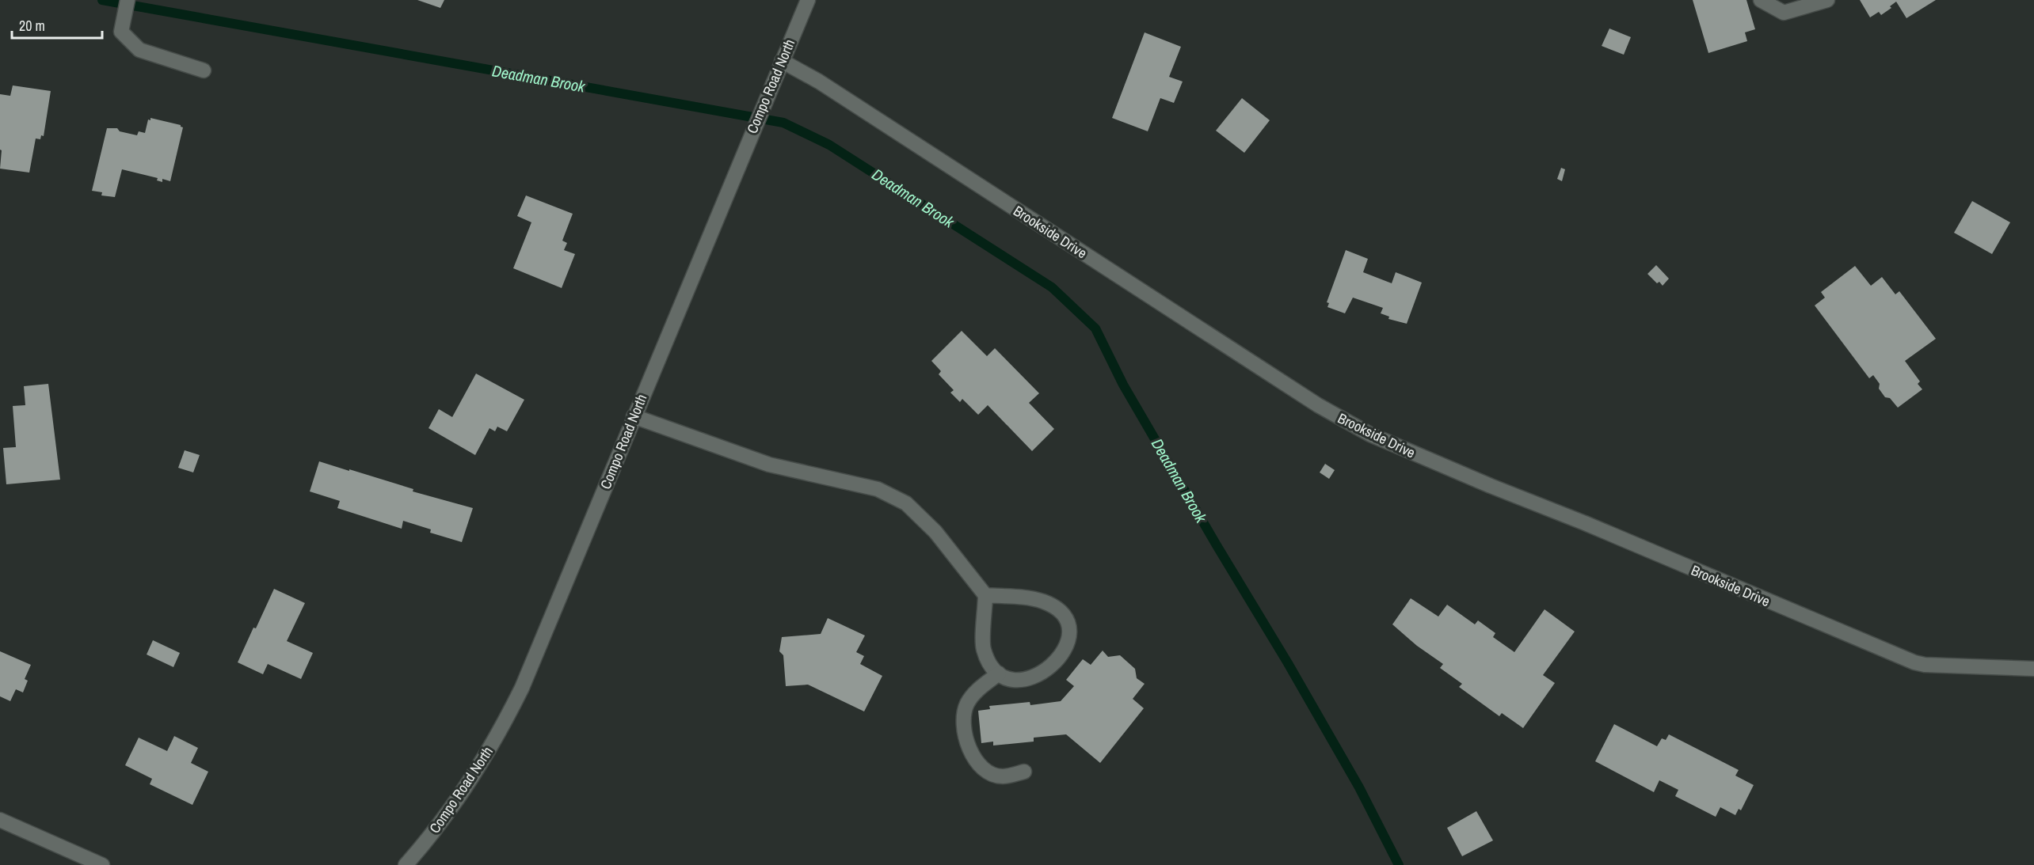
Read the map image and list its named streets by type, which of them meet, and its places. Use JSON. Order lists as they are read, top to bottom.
{
  "streets": {
    "street": ["Compo Road North", "Brookside Drive"]
  },
  "crossings": [
    ["Compo Road North", "Brookside Drive"]
  ],
  "water": ["Deadman Brook"],
  "scale_bar": "20 m"
}
